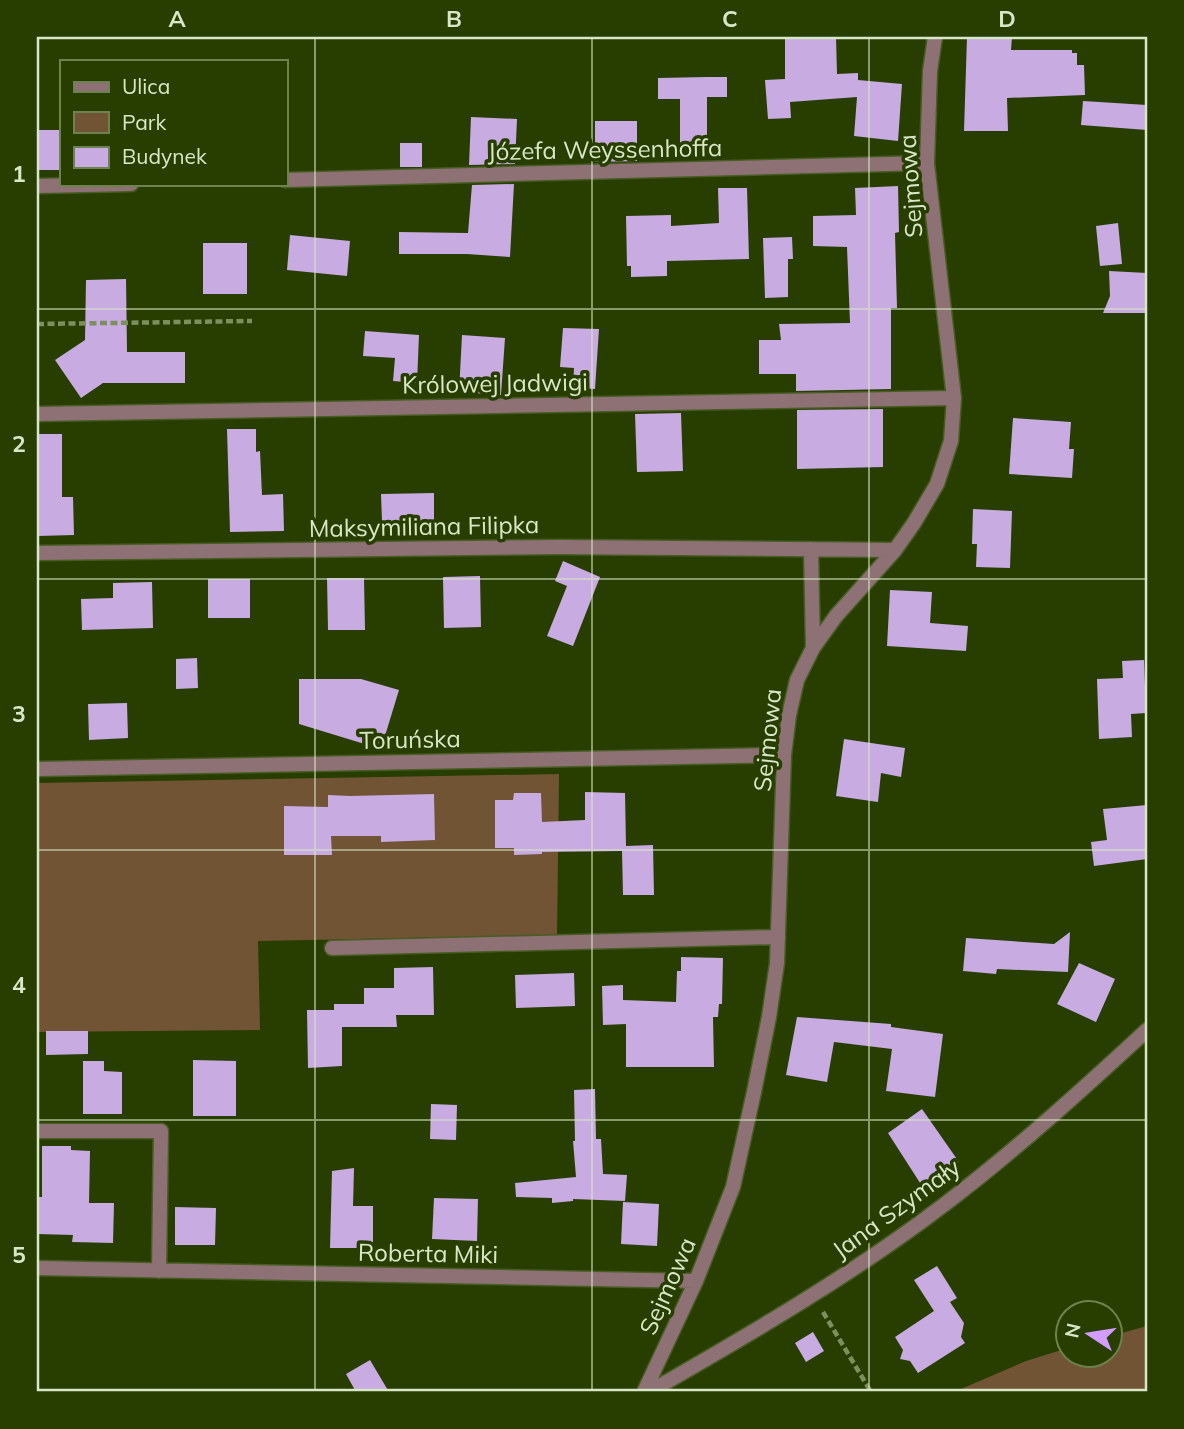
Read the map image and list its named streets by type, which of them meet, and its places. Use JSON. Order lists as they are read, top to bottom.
{
  "streets": {
    "street": [
      "Józefa Weyssenhoffa",
      "Sejmowa",
      "Królowej Jadwigi",
      "Maksymiliana Filipka",
      "Toruńska",
      "Jana Szymały",
      "Roberta Miki"
    ]
  },
  "crossings": [
    ["Józefa Weyssenhoffa", "Sejmowa"],
    ["Sejmowa", "Królowej Jadwigi"],
    ["Sejmowa", "Maksymiliana Filipka"],
    ["Sejmowa", "Toruńska"],
    ["Sejmowa", "Jana Szymały"],
    ["Sejmowa", "Roberta Miki"]
  ],
  "legend": ["Ulica", "Park", "Budynek"],
  "north": "left",
  "grid": {
    "columns": [
      "A",
      "B",
      "C",
      "D"
    ],
    "rows": [
      "1",
      "2",
      "3",
      "4",
      "5"
    ]
  }
}
